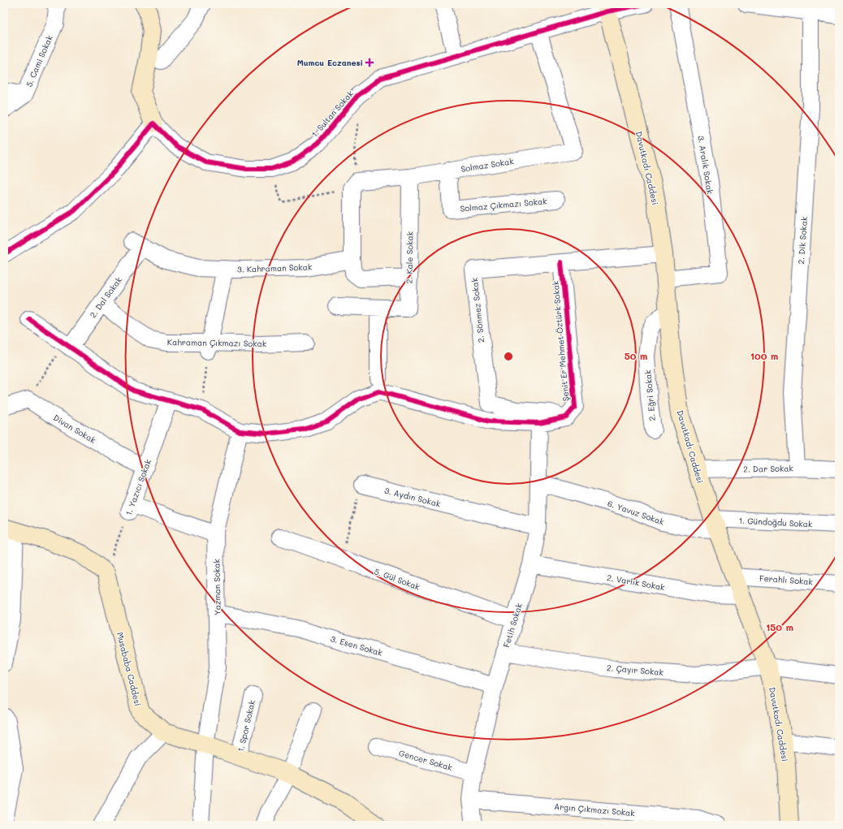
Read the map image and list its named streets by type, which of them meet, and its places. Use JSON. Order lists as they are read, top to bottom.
{
  "streets": {
    "main road": ["Davutkadı Caddesi", "Musababa Caddesi"],
    "street": [
      "5. Cami Sokak",
      "1. Sultan Sokak",
      "Solmaz Sokak",
      "3. Aralık Sokak",
      "Solmaz Çıkmazı Sokak",
      "2. Dik Sokak",
      "2. Kale Sokak",
      "3. Kahraman Sokak",
      "2. Dal Sokak",
      "2. Sönmez Sokak",
      "Şenit Er Mehmet Öztürk Sokak",
      "Kahraman Çıkmazı Sokak",
      "2. Eğri Sokak",
      "Divan Sokak",
      "2. Dar Sokak",
      "1. Yazıcı Sokak",
      "3. Aydın Sokak",
      "6. Yavuz Sokak",
      "1. Gündoğdu Sokak",
      "5. Gül Sokak",
      "Ferahlı Sokak",
      "2. Varlık Sokak",
      "Yazman Sokak",
      "Fetih Sokak",
      "3. Esen Sokak",
      "2. Çayır Sokak",
      "1. Spor Sokak",
      "Gencer Sokak",
      "Argın Çıkmazı Sokak"
    ]
  },
  "crossings": [
    ["1. Sultan Sokak", "Solmaz Sokak"],
    ["1. Sultan Sokak", "Davutkadı Caddesi"],
    ["Solmaz Sokak", "Solmaz Çıkmazı Sokak"],
    ["Solmaz Sokak", "2. Kale Sokak"],
    ["3. Aralık Sokak", "Davutkadı Caddesi"],
    ["Davutkadı Caddesi", "2. Sönmez Sokak"],
    ["Davutkadı Caddesi", "2. Eğri Sokak"],
    ["Davutkadı Caddesi", "2. Dar Sokak"],
    ["Davutkadı Caddesi", "6. Yavuz Sokak"],
    ["Davutkadı Caddesi", "1. Gündoğdu Sokak"],
    ["Davutkadı Caddesi", "Ferahlı Sokak"],
    ["Davutkadı Caddesi", "2. Varlık Sokak"],
    ["Davutkadı Caddesi", "2. Çayır Sokak"],
    ["2. Dik Sokak", "2. Dar Sokak"],
    ["3. Kahraman Sokak", "2. Dal Sokak"],
    ["2. Dal Sokak", "Kahraman Çıkmazı Sokak"],
    ["2. Sönmez Sokak", "Şenit Er Mehmet Öztürk Sokak"],
    ["Divan Sokak", "1. Yazıcı Sokak"],
    ["1. Yazıcı Sokak", "Musababa Caddesi"],
    ["3. Aydın Sokak", "Fetih Sokak"],
    ["6. Yavuz Sokak", "1. Gündoğdu Sokak"],
    ["6. Yavuz Sokak", "Fetih Sokak"],
    ["5. Gül Sokak", "Fetih Sokak"],
    ["2. Varlık Sokak", "Fetih Sokak"],
    ["Yazman Sokak", "3. Esen Sokak"],
    ["Yazman Sokak", "Musababa Caddesi"],
    ["Fetih Sokak", "3. Esen Sokak"],
    ["Fetih Sokak", "2. Çayır Sokak"],
    ["Fetih Sokak", "Gencer Sokak"],
    ["Fetih Sokak", "Argın Çıkmazı Sokak"],
    ["Musababa Caddesi", "1. Spor Sokak"]
  ],
  "places": {
    "health": ["Mumcu Eczanesi"]
  },
  "rings": ["50 m", "100 m", "150 m"]
}
